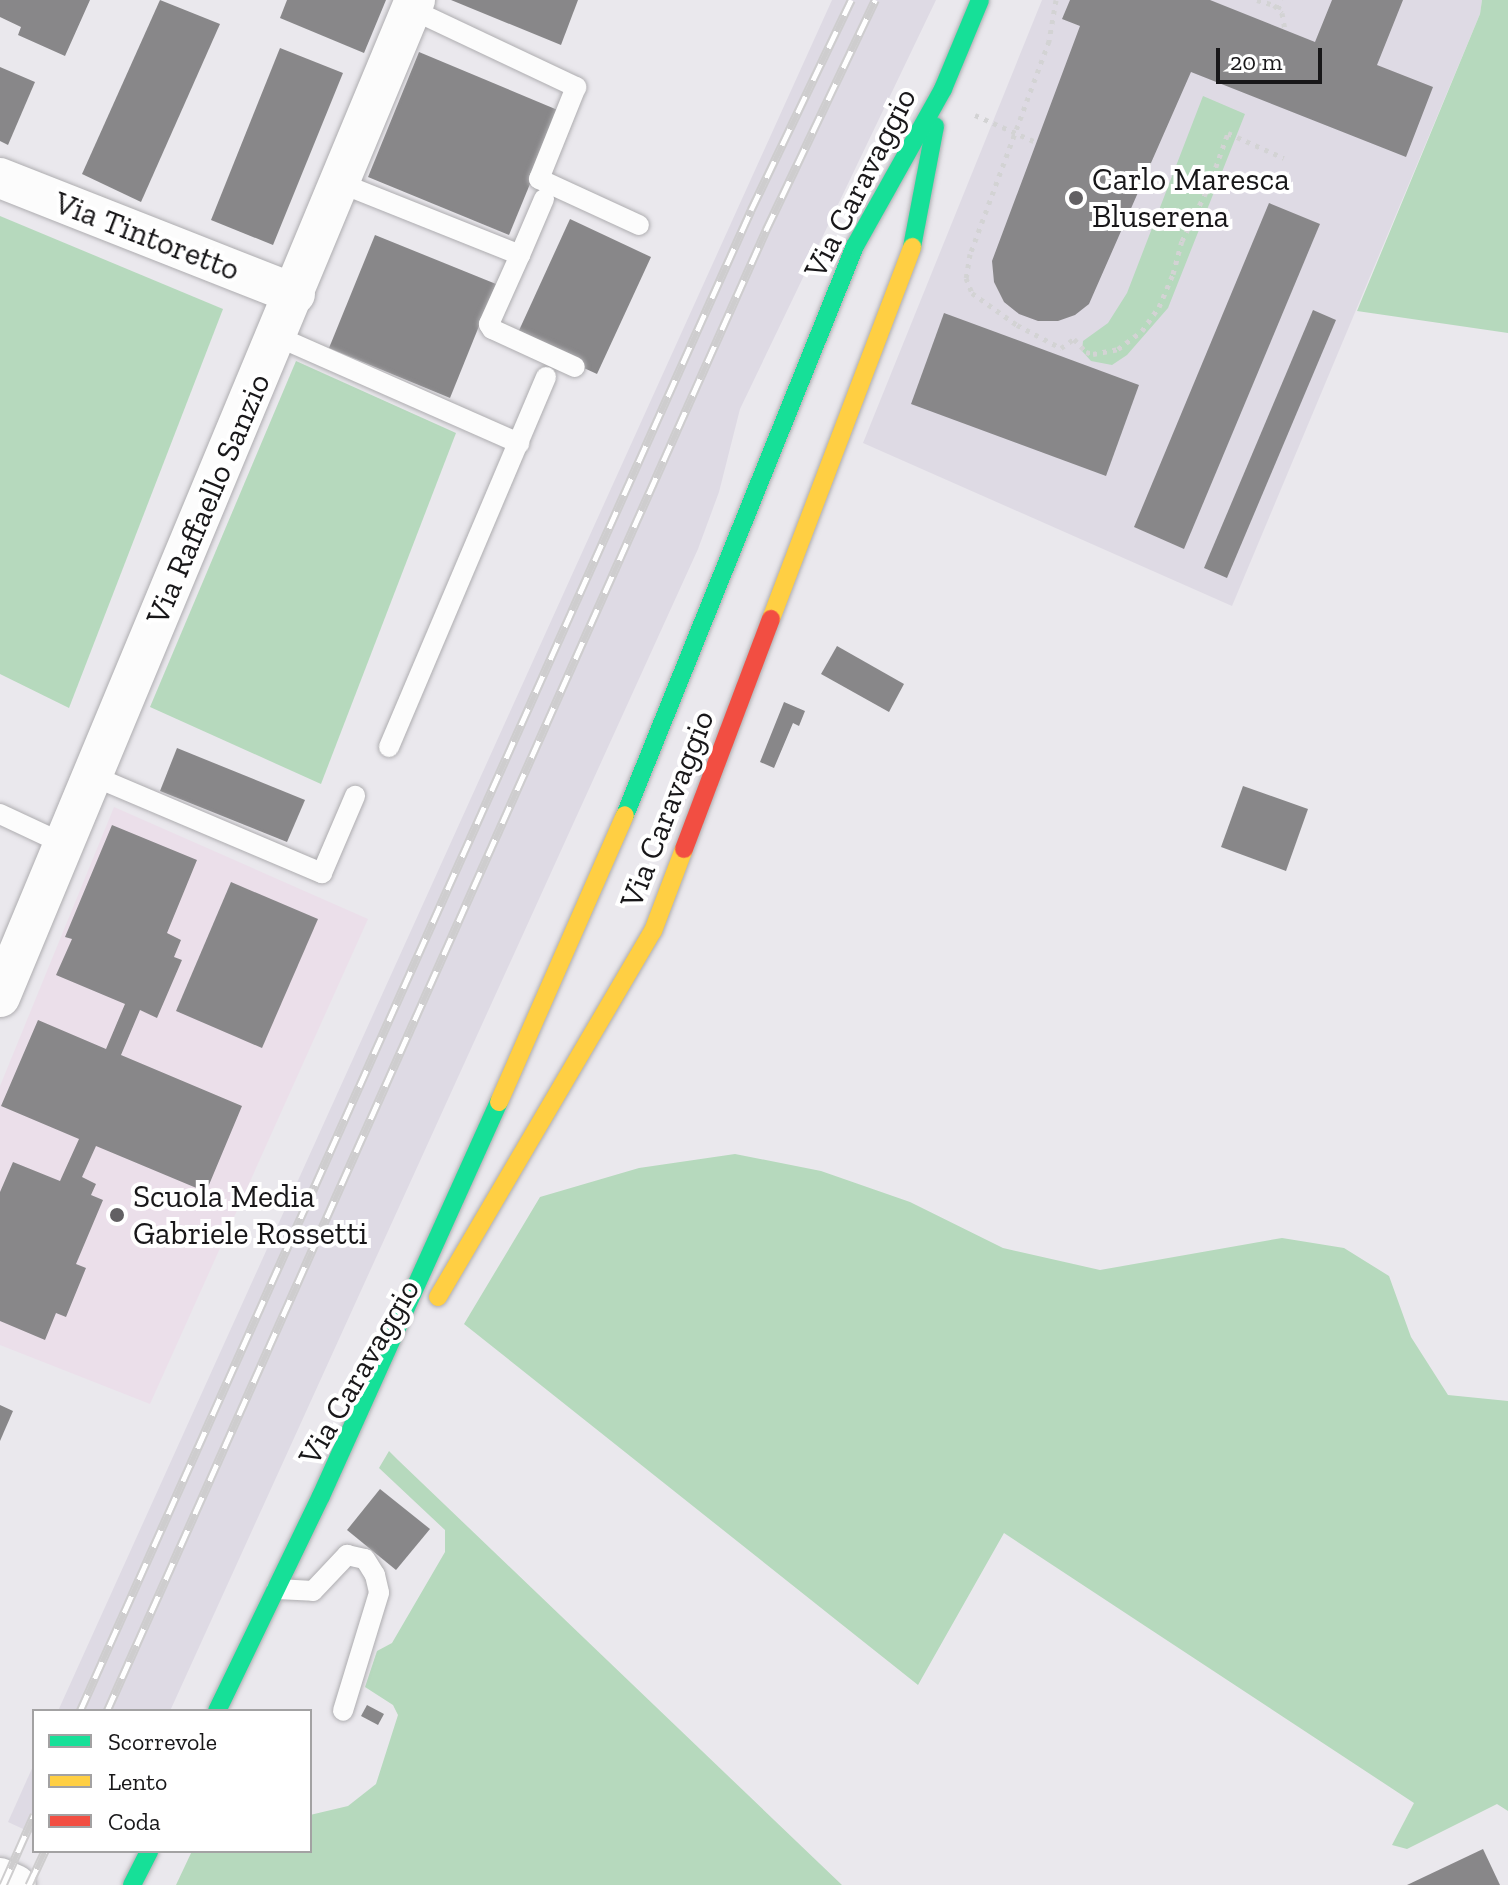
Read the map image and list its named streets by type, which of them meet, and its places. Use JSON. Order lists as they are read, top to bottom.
{
  "streets": {
    "street": ["Via Caravaggio", "Via Tintoretto", "Via Raffaello Sanzio"]
  },
  "crossings": [
    ["Via Tintoretto", "Via Raffaello Sanzio"]
  ],
  "places": ["Carlo Maresca Bluserena", "Scuola Media Gabriele Rossetti"],
  "legend": ["Scorrevole", "Lento", "Coda"],
  "scale_bar": "20 m"
}
